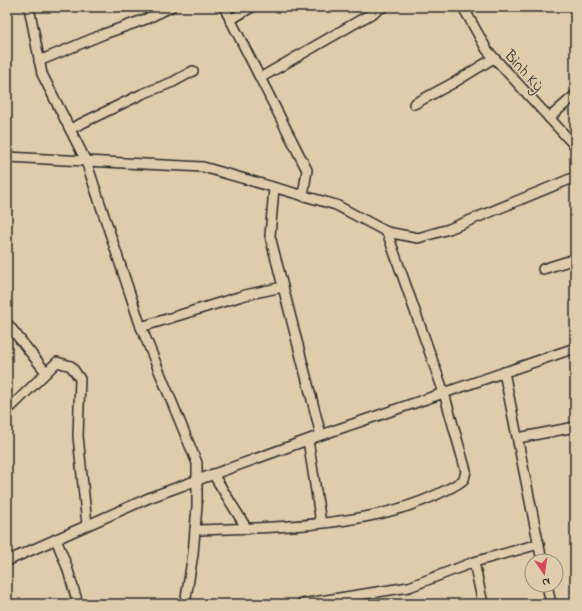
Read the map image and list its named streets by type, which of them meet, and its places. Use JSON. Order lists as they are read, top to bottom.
{
  "streets": {
    "street": ["Bình Kỳ"]
  },
  "north": "bottom"
}
